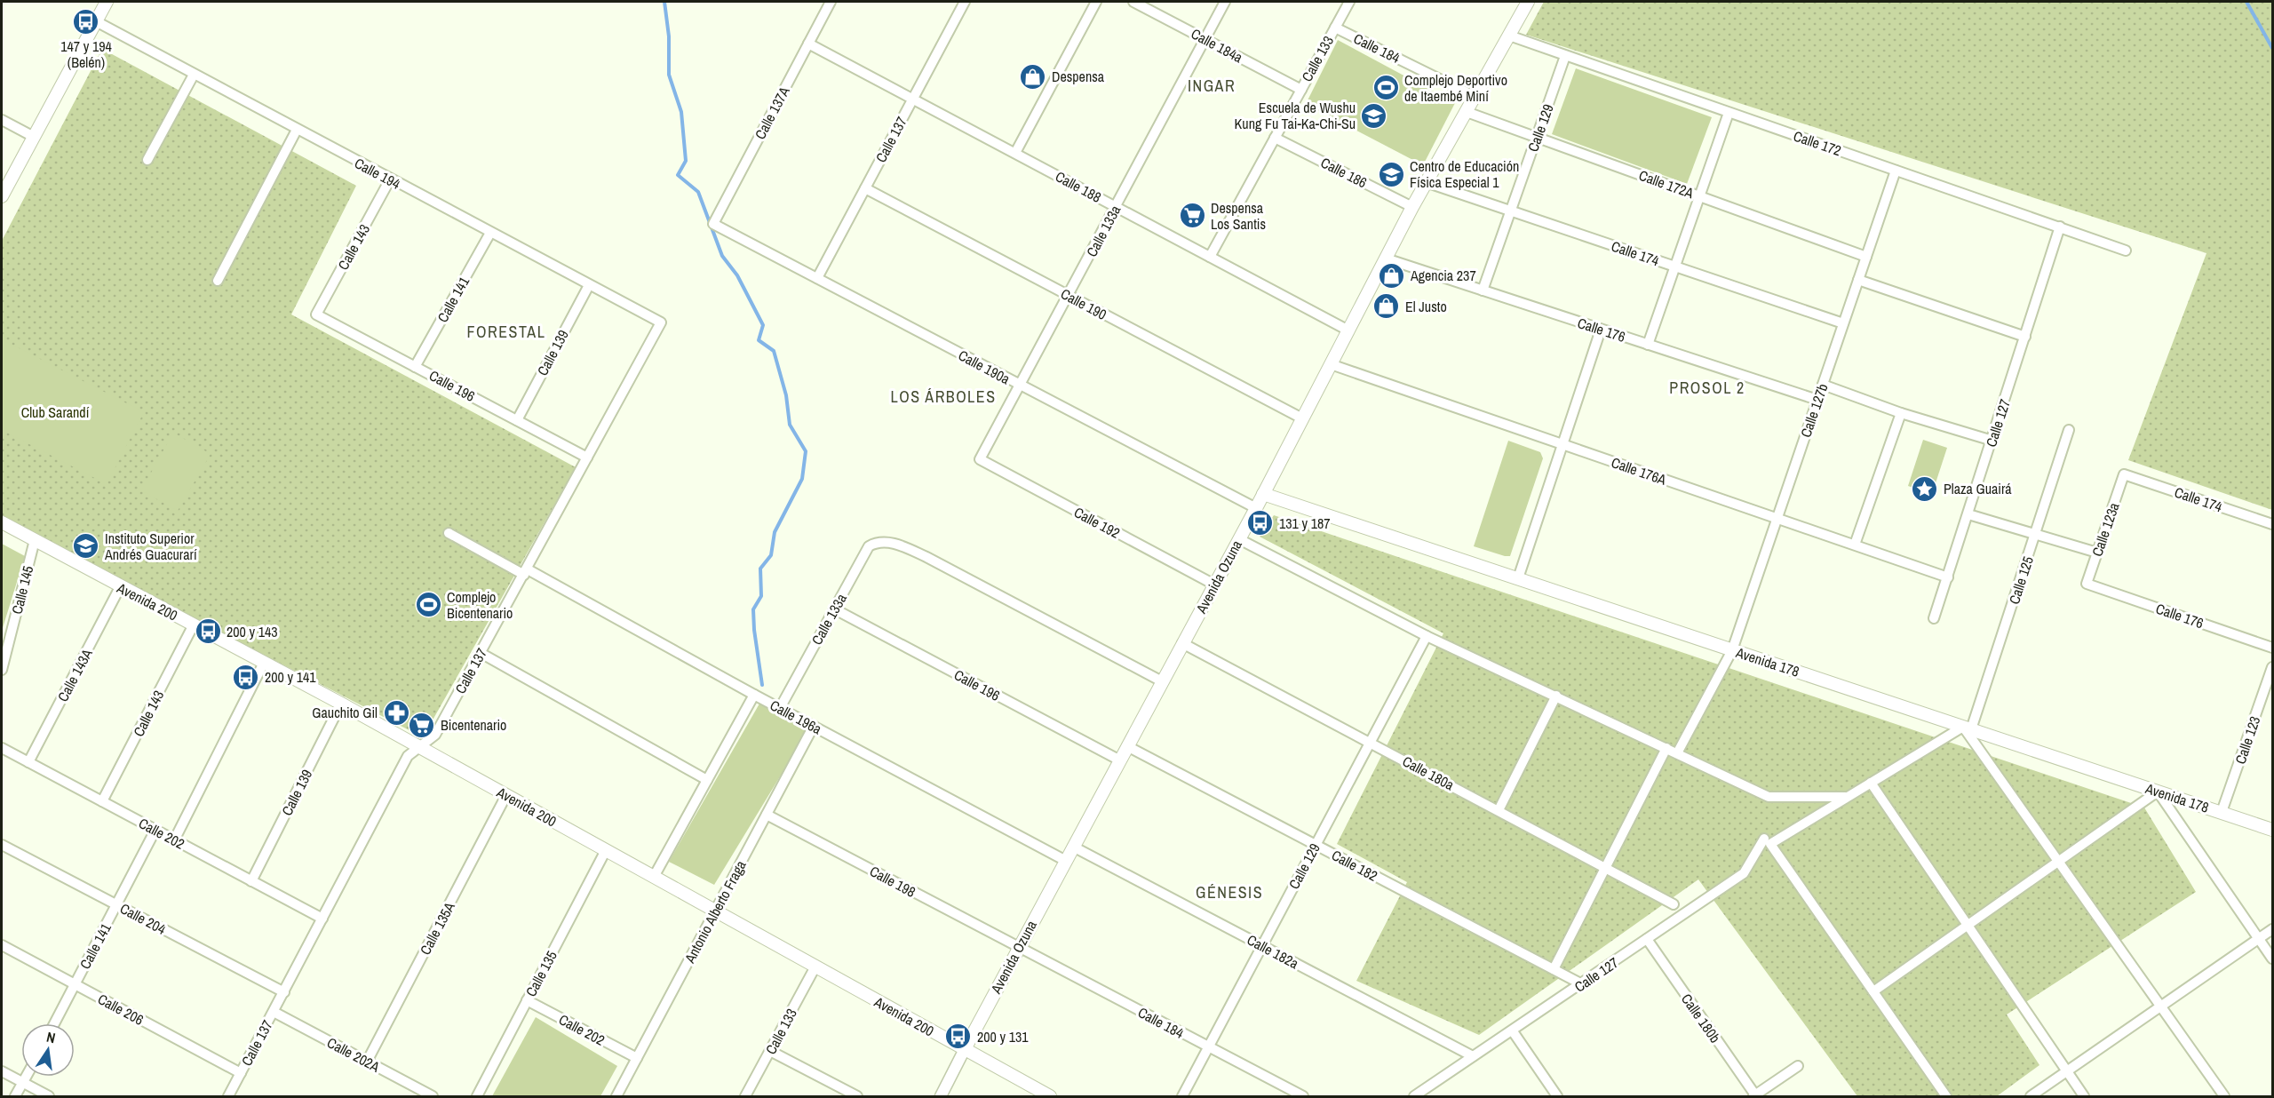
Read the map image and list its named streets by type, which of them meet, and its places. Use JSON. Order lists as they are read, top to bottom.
{
  "streets": {
    "main road": ["Avenida Ozuna", "Avenida 200", "Avenida 178"],
    "street": [
      "Calle 184a",
      "Calle 184",
      "Calle 133",
      "Calle 137A",
      "Calle 129",
      "Calle 137",
      "Calle 172",
      "Calle 186",
      "Calle 194",
      "Calle 172A",
      "Calle 188",
      "Calle 133a",
      "Calle 143",
      "Calle 174",
      "Calle 141",
      "Calle 190",
      "Calle 176",
      "Calle 139",
      "Calle 190a",
      "Calle 196",
      "Calle 127b",
      "Calle 127",
      "Calle 176A",
      "Calle 192",
      "Calle 123a",
      "Calle 125",
      "Calle 145",
      "Calle 143A",
      "Calle 196a",
      "Calle 123",
      "Calle 180a",
      "Calle 202",
      "Calle 182",
      "Calle 198",
      "Antonio Alberto Fraga",
      "Calle 204",
      "Calle 135A",
      "Calle 182a",
      "Calle 135",
      "Calle 206",
      "Calle 180b",
      "Calle 202A"
    ]
  },
  "crossings": [
    ["Calle 184a", "Calle 133"],
    ["Calle 184a", "Calle 133a"],
    ["Calle 184", "Calle 133"],
    ["Calle 184", "Calle 129"],
    ["Calle 184", "Avenida Ozuna"],
    ["Calle 184", "Calle 198"],
    ["Calle 133", "Calle 186"],
    ["Calle 133", "Calle 188"],
    ["Calle 133", "Avenida 200"],
    ["Calle 137A", "Calle 188"],
    ["Calle 137A", "Calle 190a"],
    ["Calle 129", "Calle 172"],
    ["Calle 129", "Calle 172A"],
    ["Calle 129", "Calle 174"],
    ["Calle 129", "Calle 176"],
    ["Calle 129", "Calle 180a"],
    ["Calle 129", "Calle 182"],
    ["Calle 129", "Calle 182a"],
    ["Calle 137", "Calle 194"],
    ["Calle 137", "Calle 188"],
    ["Calle 137", "Calle 190"],
    ["Calle 137", "Calle 190a"],
    ["Calle 137", "Calle 196"],
    ["Calle 137", "Avenida 200"],
    ["Calle 137", "Calle 196a"],
    ["Calle 137", "Calle 202"],
    ["Calle 137", "Calle 204"],
    ["Calle 137", "Calle 206"],
    ["Calle 137", "Calle 202A"],
    ["Calle 172", "Calle 127b"],
    ["Calle 172", "Calle 127"],
    ["Calle 172", "Avenida Ozuna"],
    ["Calle 186", "Avenida Ozuna"],
    ["Calle 194", "Calle 143"],
    ["Calle 194", "Calle 141"],
    ["Calle 194", "Calle 139"],
    ["Calle 172A", "Calle 127b"],
    ["Calle 172A", "Avenida Ozuna"],
    ["Calle 188", "Calle 133a"],
    ["Calle 188", "Avenida Ozuna"],
    ["Calle 133a", "Calle 190"],
    ["Calle 133a", "Calle 190a"],
    ["Calle 133a", "Calle 196"],
    ["Calle 133a", "Calle 192"],
    ["Calle 133a", "Avenida Ozuna"],
    ["Calle 133a", "Calle 196a"],
    ["Calle 143", "Calle 196"],
    ["Calle 143", "Avenida 200"],
    ["Calle 143", "Calle 202"],
    ["Calle 174", "Calle 127b"],
    ["Calle 174", "Calle 123a"],
    ["Calle 174", "Avenida Ozuna"],
    ["Calle 141", "Calle 196"],
    ["Calle 141", "Calle 202"],
    ["Calle 141", "Calle 204"],
    ["Calle 141", "Calle 206"],
    ["Calle 190", "Avenida Ozuna"],
    ["Calle 176", "Calle 127b"],
    ["Calle 176", "Calle 123a"],
    ["Calle 176", "Avenida Ozuna"],
    ["Calle 139", "Calle 196"],
    ["Calle 139", "Avenida 200"],
    ["Calle 139", "Calle 202"],
    ["Calle 190a", "Avenida Ozuna"],
    ["Calle 196", "Avenida Ozuna"],
    ["Calle 127b", "Calle 176A"],
    ["Calle 127b", "Avenida 178"],
    ["Calle 127", "Calle 176A"],
    ["Calle 127", "Calle 182"],
    ["Calle 127", "Calle 182a"],
    ["Calle 127", "Calle 180b"],
    ["Calle 176A", "Avenida Ozuna"],
    ["Calle 192", "Avenida Ozuna"],
    ["Avenida Ozuna", "Avenida 200"],
    ["Avenida Ozuna", "Avenida 178"],
    ["Avenida Ozuna", "Calle 196a"],
    ["Avenida Ozuna", "Calle 180a"],
    ["Avenida Ozuna", "Calle 182"],
    ["Avenida Ozuna", "Calle 198"],
    ["Avenida Ozuna", "Calle 182a"],
    ["Calle 125", "Avenida 178"],
    ["Calle 145", "Avenida 200"],
    ["Avenida 200", "Calle 143A"],
    ["Avenida 200", "Antonio Alberto Fraga"],
    ["Avenida 200", "Calle 135A"],
    ["Avenida 200", "Calle 135"],
    ["Avenida 178", "Calle 123"],
    ["Calle 143A", "Calle 202"],
    ["Calle 196a", "Antonio Alberto Fraga"],
    ["Calle 202", "Antonio Alberto Fraga"],
    ["Calle 202", "Calle 135"],
    ["Calle 198", "Antonio Alberto Fraga"],
    ["Calle 135A", "Calle 202A"]
  ],
  "districts": [
    "INGAR",
    "FORESTAL",
    "PROSOL 2",
    "LOS ÁRBOLES",
    "GÉNESIS"
  ],
  "parks": ["Club Sarandí"],
  "places": {
    "bus stop": [
      "147 y 194 (Belén)",
      "131 y 187",
      "200 y 143",
      "200 y 141",
      "200 y 131"
    ],
    "shop": ["Despensa", "Agencia 237", "El Justo"],
    "sports": ["Complejo Deportivo de Itaembé Miní", "Complejo Bicentenario"],
    "school or university": ["Escuela de Wushu Kung Fu Tai-Ka-Chi-Su", "Centro de Educación Física Especial 1", "Instituto Superior Andrés Guacurarí"],
    "supermarket": ["Despensa Los Santis", "Bicentenario"],
    "place": ["Plaza Guairá"],
    "pharmacy": ["Gauchito Gil"]
  },
  "north": "top"
}
